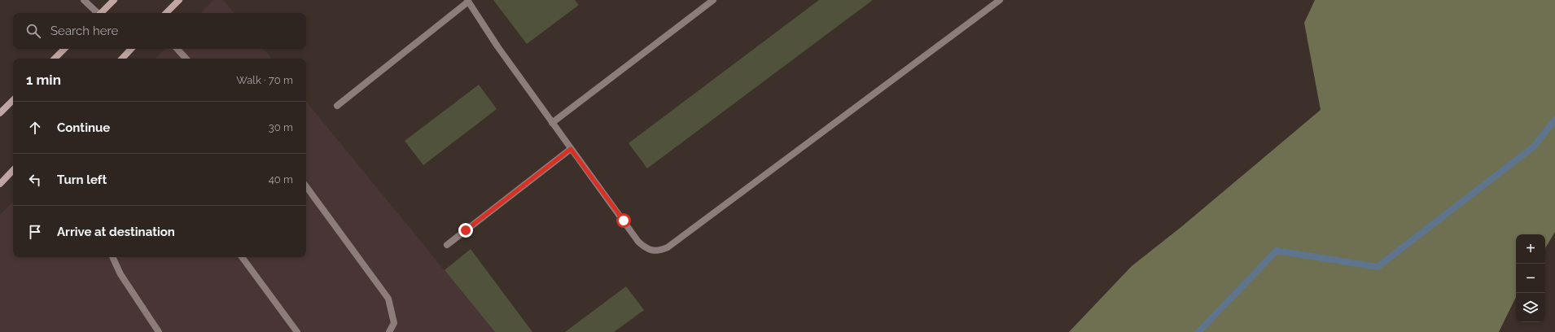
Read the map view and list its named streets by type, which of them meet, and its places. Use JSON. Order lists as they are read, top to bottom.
{
  "page": {
    "search": "Search here",
    "heading": ["1 min", "Walk · 70 m"],
    "list": [
      ["Continue", "30 m"],
      ["Turn left", "40 m"],
      "Arrive at destination"
    ],
    "map_buttons": ["+", "−"]
  }
}
